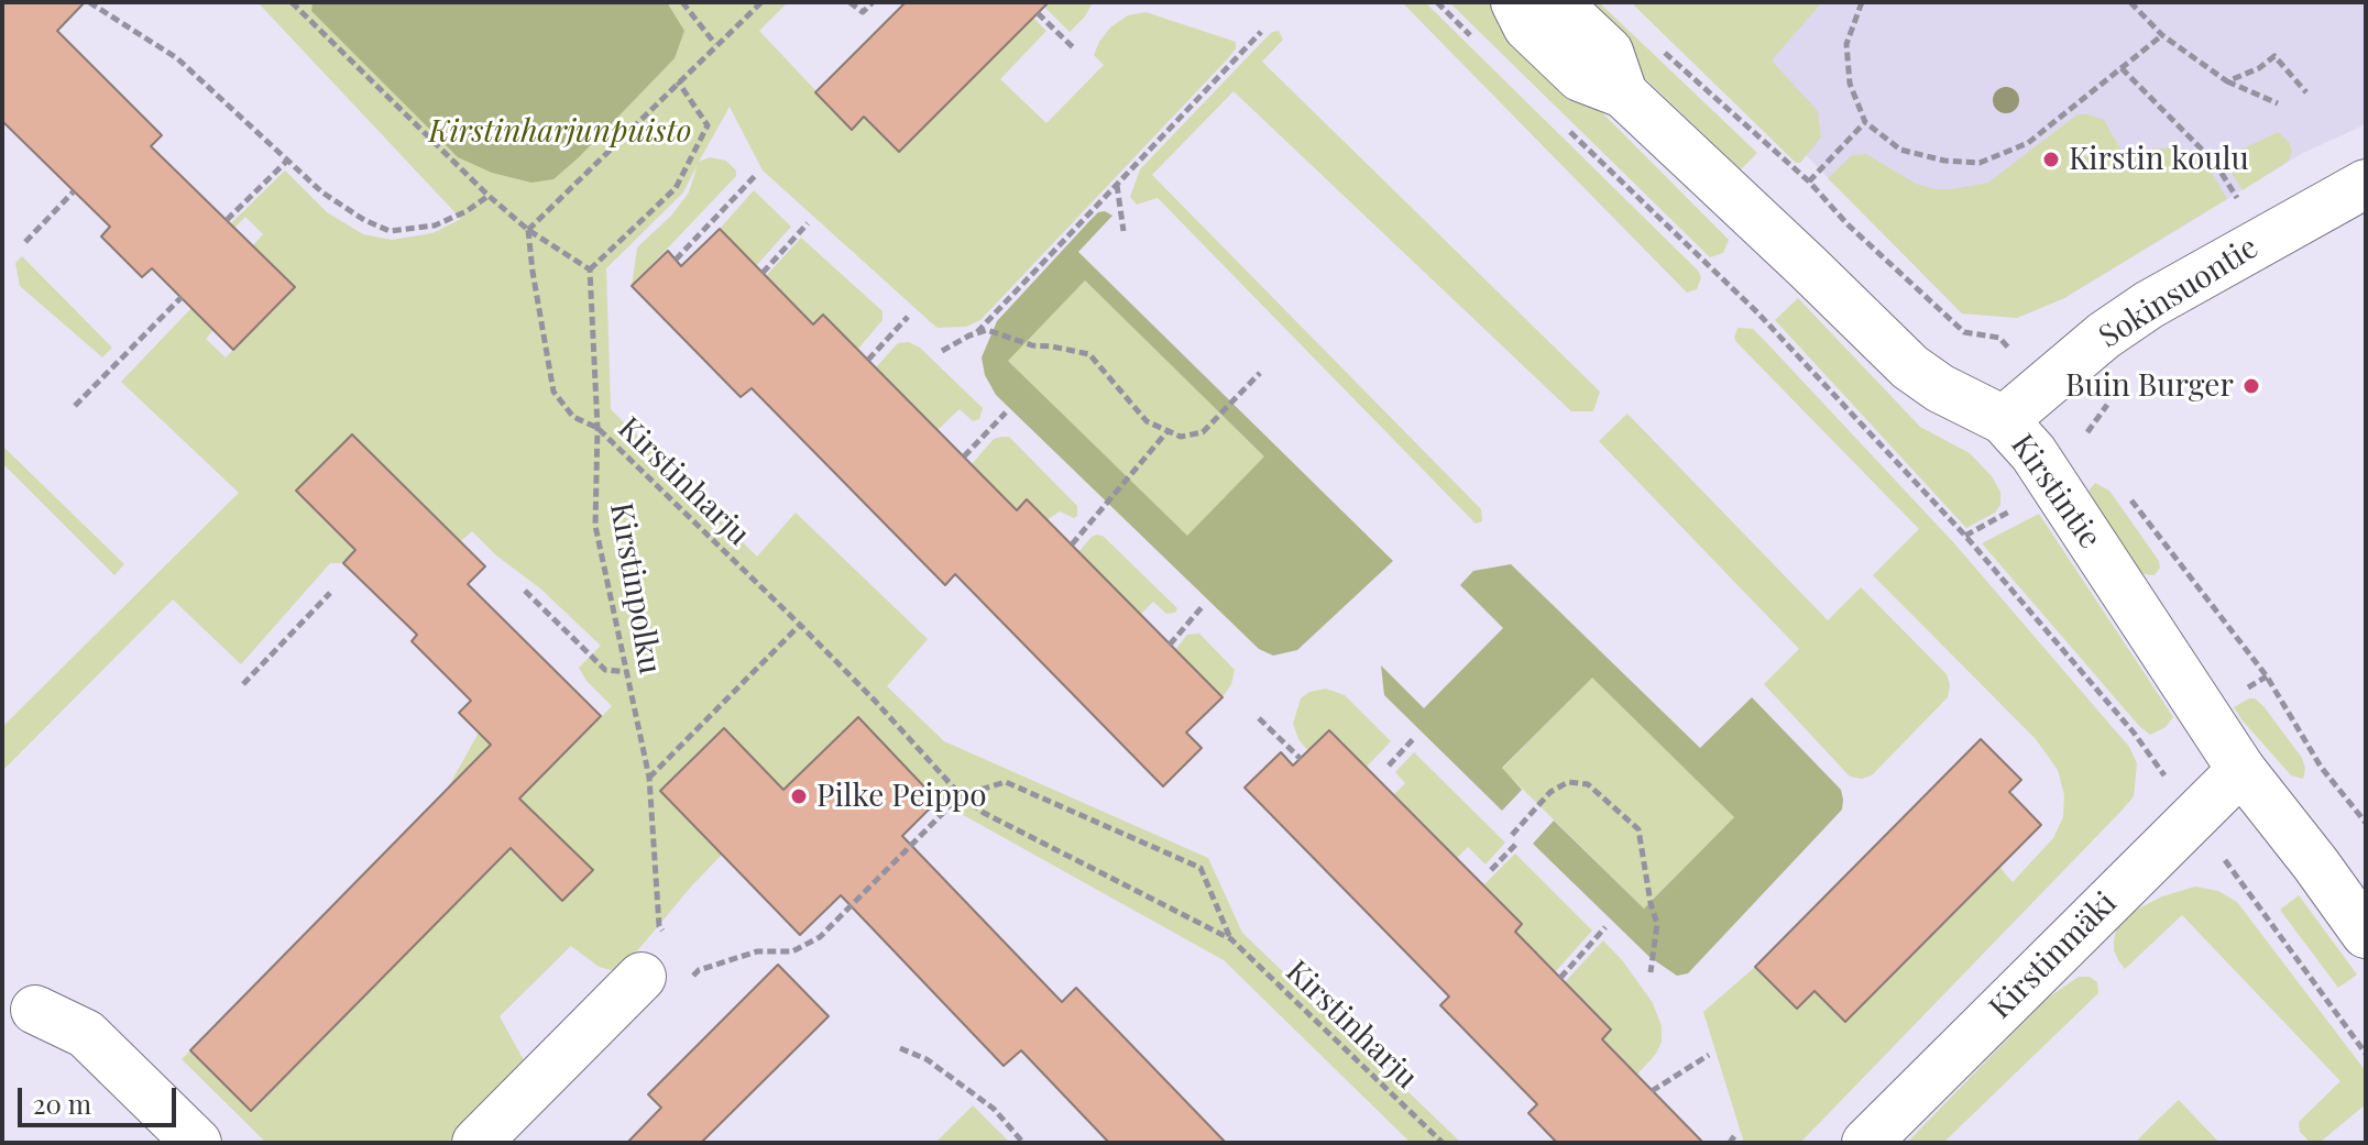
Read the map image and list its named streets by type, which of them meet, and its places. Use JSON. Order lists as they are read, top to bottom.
{
  "streets": {
    "street": ["Sokinsuontie", "Kirstintie", "Kirstinmäki"],
    "path": ["Kirstinharju", "Kirstinpolku"]
  },
  "crossings": [
    ["Sokinsuontie", "Kirstintie"],
    ["Kirstinharju", "Kirstinpolku"],
    ["Kirstintie", "Kirstinmäki"]
  ],
  "parks": ["Kirstinharjunpuisto"],
  "places": ["Kirstin koulu", "Buin Burger", "Pilke Peippo"],
  "scale_bar": "20 m"
}
